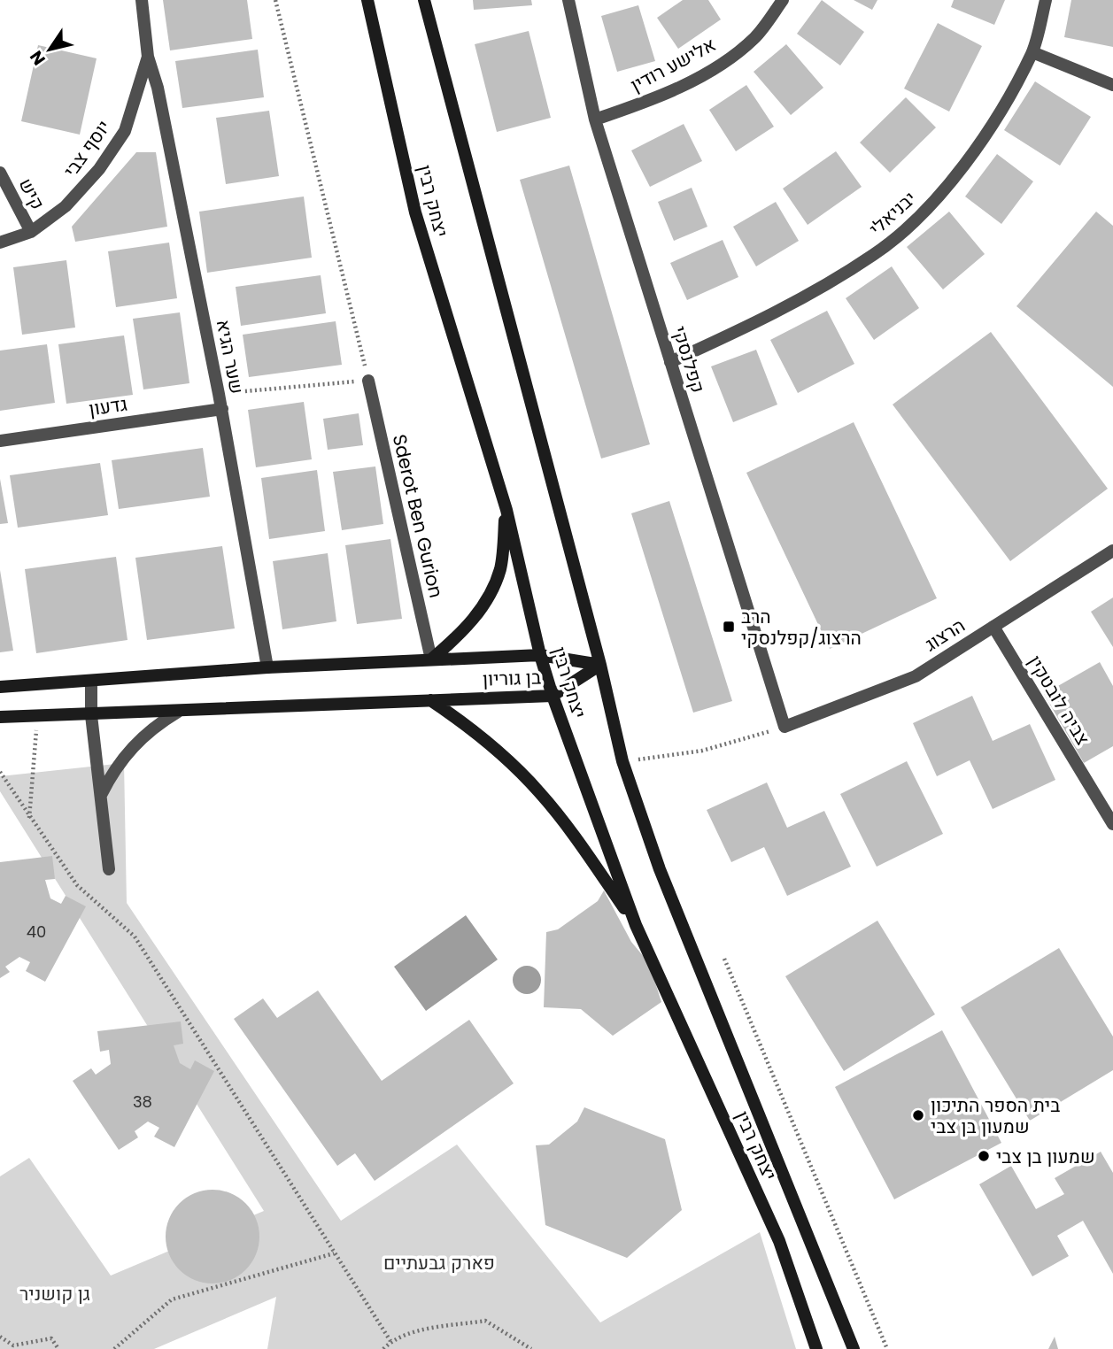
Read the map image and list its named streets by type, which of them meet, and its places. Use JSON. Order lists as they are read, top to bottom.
{
  "streets": {
    "main road": ["יצחק רבין", "בן גוריון"],
    "street": [
      "אלישע רודין",
      "יוסף צבי",
      "קיש",
      "יבניאלי",
      "שער הגיא",
      "קפלנסקי",
      "גדעון",
      "Sderot Ben Gurion",
      "הרצוג",
      "צביה לובטקין"
    ]
  },
  "crossings": [
    ["אלישע רודין", "קפלנסקי"],
    ["יוסף צבי", "קיש"],
    ["יוסף צבי", "שער הגיא"],
    ["יצחק רבין", "בן גוריון"],
    ["יבניאלי", "קפלנסקי"],
    ["שער הגיא", "גדעון"],
    ["שער הגיא", "בן גוריון"],
    ["קפלנסקי", "הרצוג"],
    ["Sderot Ben Gurion", "בן גוריון"],
    ["הרצוג", "צביה לובטקין"]
  ],
  "parks": ["פארק גבעתיים", "גן קושניר"],
  "places": {
    "transit": ["הרב הרצוג/קפלנסקי"],
    "other": ["בית הספר התיכון שמעון בן צבי", "שמעון בן צבי"]
  },
  "house_numbers": ["40", "38"],
  "north": "bottom left"
}
